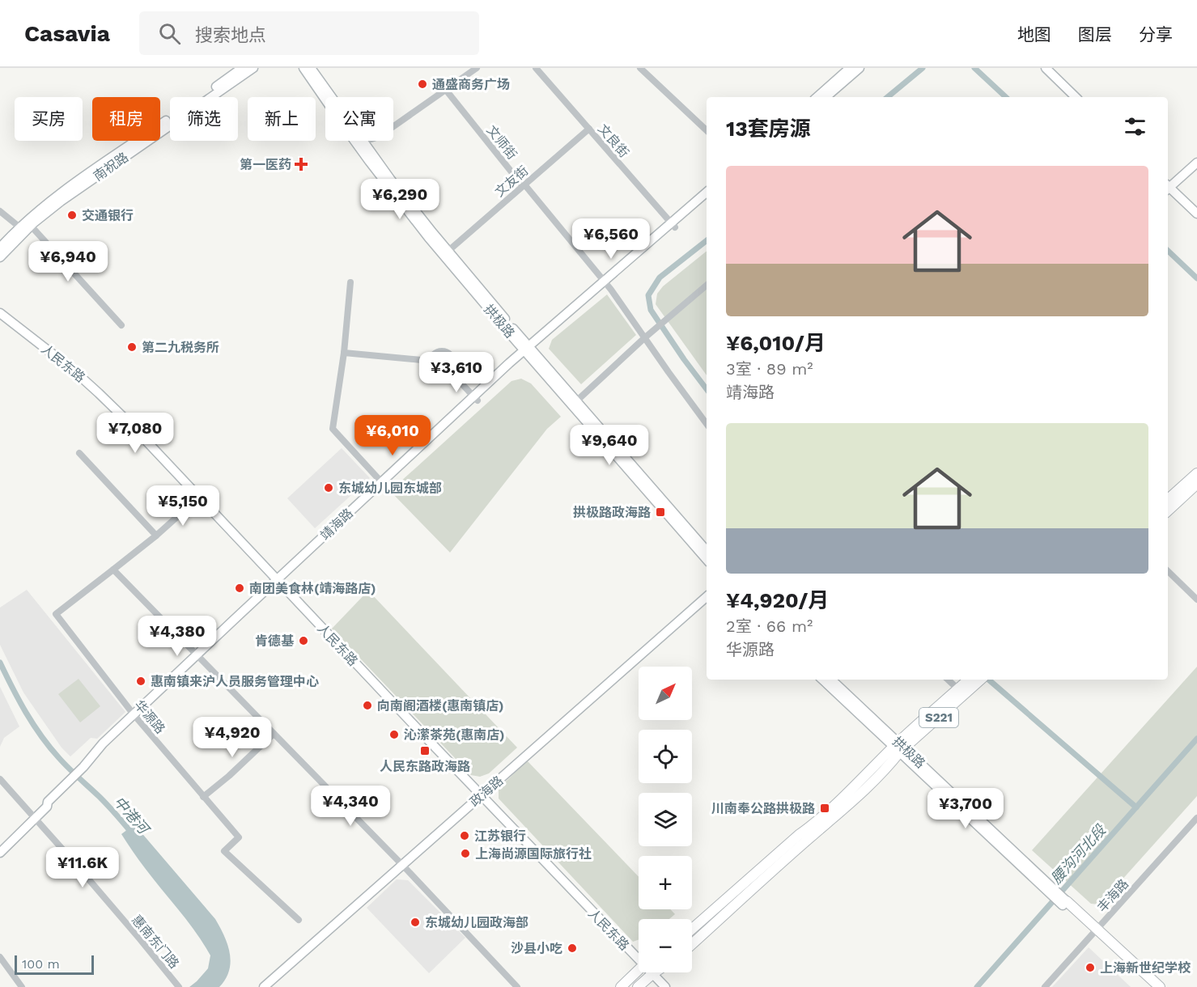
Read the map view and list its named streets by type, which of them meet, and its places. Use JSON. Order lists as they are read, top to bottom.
{
  "streets": {
    "main road": [
      "南祝路",
      "拱极路",
      "人民东路",
      "靖海路",
      "S221",
      "政海路"
    ],
    "street": [
      "文良街",
      "文师街",
      "文友街",
      "华源路",
      "丰海路",
      "惠南东门路"
    ]
  },
  "crossings": [
    ["文良街", "文友街"],
    ["文良街", "靖海路"],
    ["文师街", "文友街"],
    ["文师街", "靖海路"],
    ["文友街", "拱极路"],
    ["拱极路", "靖海路"],
    ["拱极路", "S221"],
    ["拱极路", "丰海路"],
    ["人民东路", "靖海路"],
    ["人民东路", "政海路"],
    ["靖海路", "华源路"],
    ["靖海路", "惠南东门路"]
  ],
  "water": ["中港河", "腰沟河北段"],
  "places": {
    "other": [
      "通盛商务广场",
      "交通银行",
      "第二九税务所",
      "东城幼儿园东城部",
      "南团美食林(靖海路店)",
      "肯德基",
      "惠南镇来沪人员服务管理中心",
      "向南阁酒楼(惠南镇店)",
      "沁潆茶苑(惠南店)",
      "江苏银行",
      "上海尚源国际旅行社",
      "东城幼儿园政海部",
      "沙县小吃",
      "上海新世纪学校"
    ],
    "health": ["第一医药"],
    "transit": ["拱极路政海路", "人民东路政海路", "川南奉公路拱极路"]
  },
  "scale_bar": "100 m",
  "north": "top right",
  "page": {
    "header": "Casavia",
    "search": "搜索地点",
    "nav": ["地图", "图层", "分享"],
    "chip": [
      "买房",
      "租房",
      "筛选",
      "新上",
      "公寓"
    ],
    "heading": "13套房源",
    "list": [
      {
        "name": "¥6,010/月",
        "note": "3室 · 89 m² · 靖海路"
      },
      {
        "name": "¥4,920/月",
        "note": "2室 · 66 m² · 华源路"
      }
    ],
    "price": [
      "¥6,290",
      "¥6,560",
      "¥6,940",
      "¥3,610",
      "¥7,080",
      "¥6,010",
      "¥9,640",
      "¥5,150",
      "¥4,380",
      "¥4,920",
      "¥4,340",
      "¥3,700",
      "¥11.6K"
    ],
    "map_buttons": ["+", "−"],
    "scale": "100 m"
  }
}
